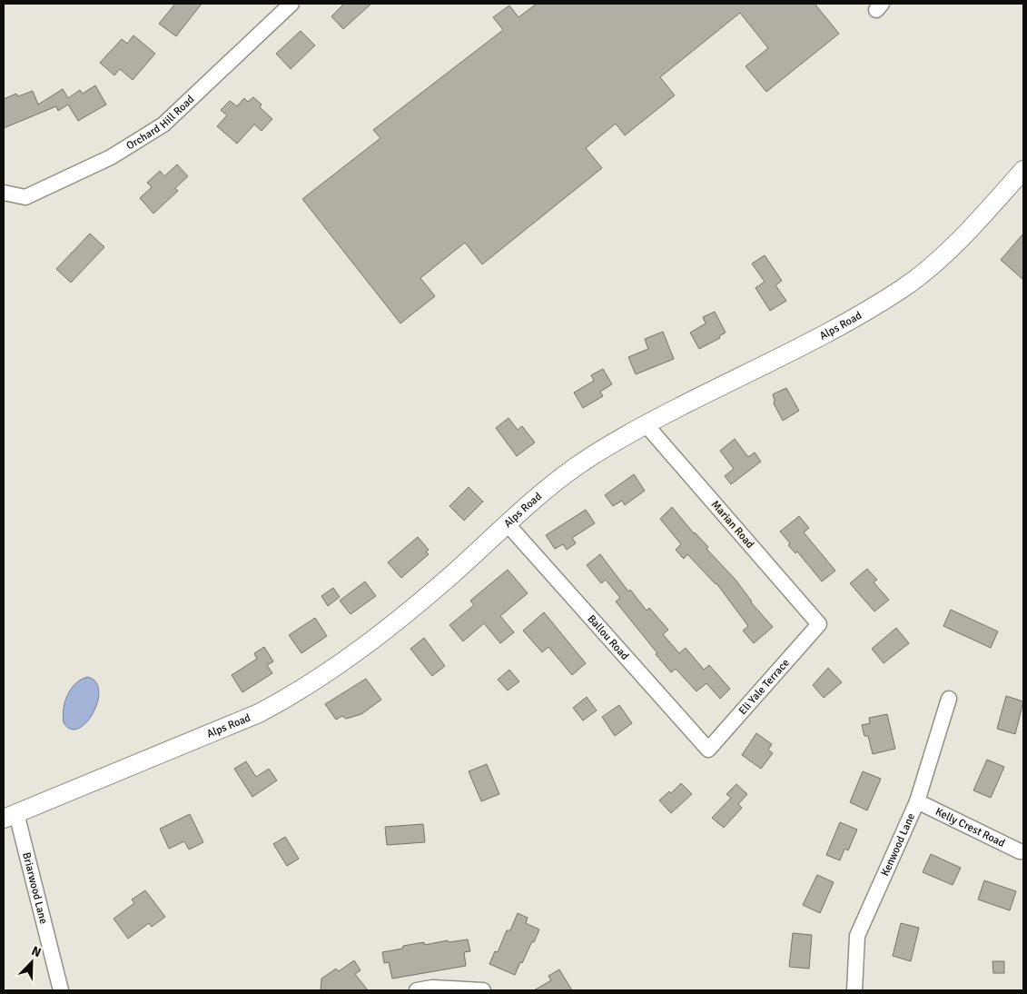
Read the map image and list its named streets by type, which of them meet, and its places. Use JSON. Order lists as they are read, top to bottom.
{
  "streets": {
    "street": [
      "Orchard Hill Road",
      "Alps Road",
      "Marian Road",
      "Ballou Road",
      "Eli Yale Terrace",
      "Kelly Crest Road",
      "Kenwood Lane",
      "Briarwood Lane"
    ]
  },
  "crossings": [
    ["Alps Road", "Marian Road"],
    ["Alps Road", "Ballou Road"],
    ["Alps Road", "Briarwood Lane"],
    ["Marian Road", "Eli Yale Terrace"],
    ["Ballou Road", "Eli Yale Terrace"],
    ["Kelly Crest Road", "Kenwood Lane"]
  ],
  "north": "top right"
}
